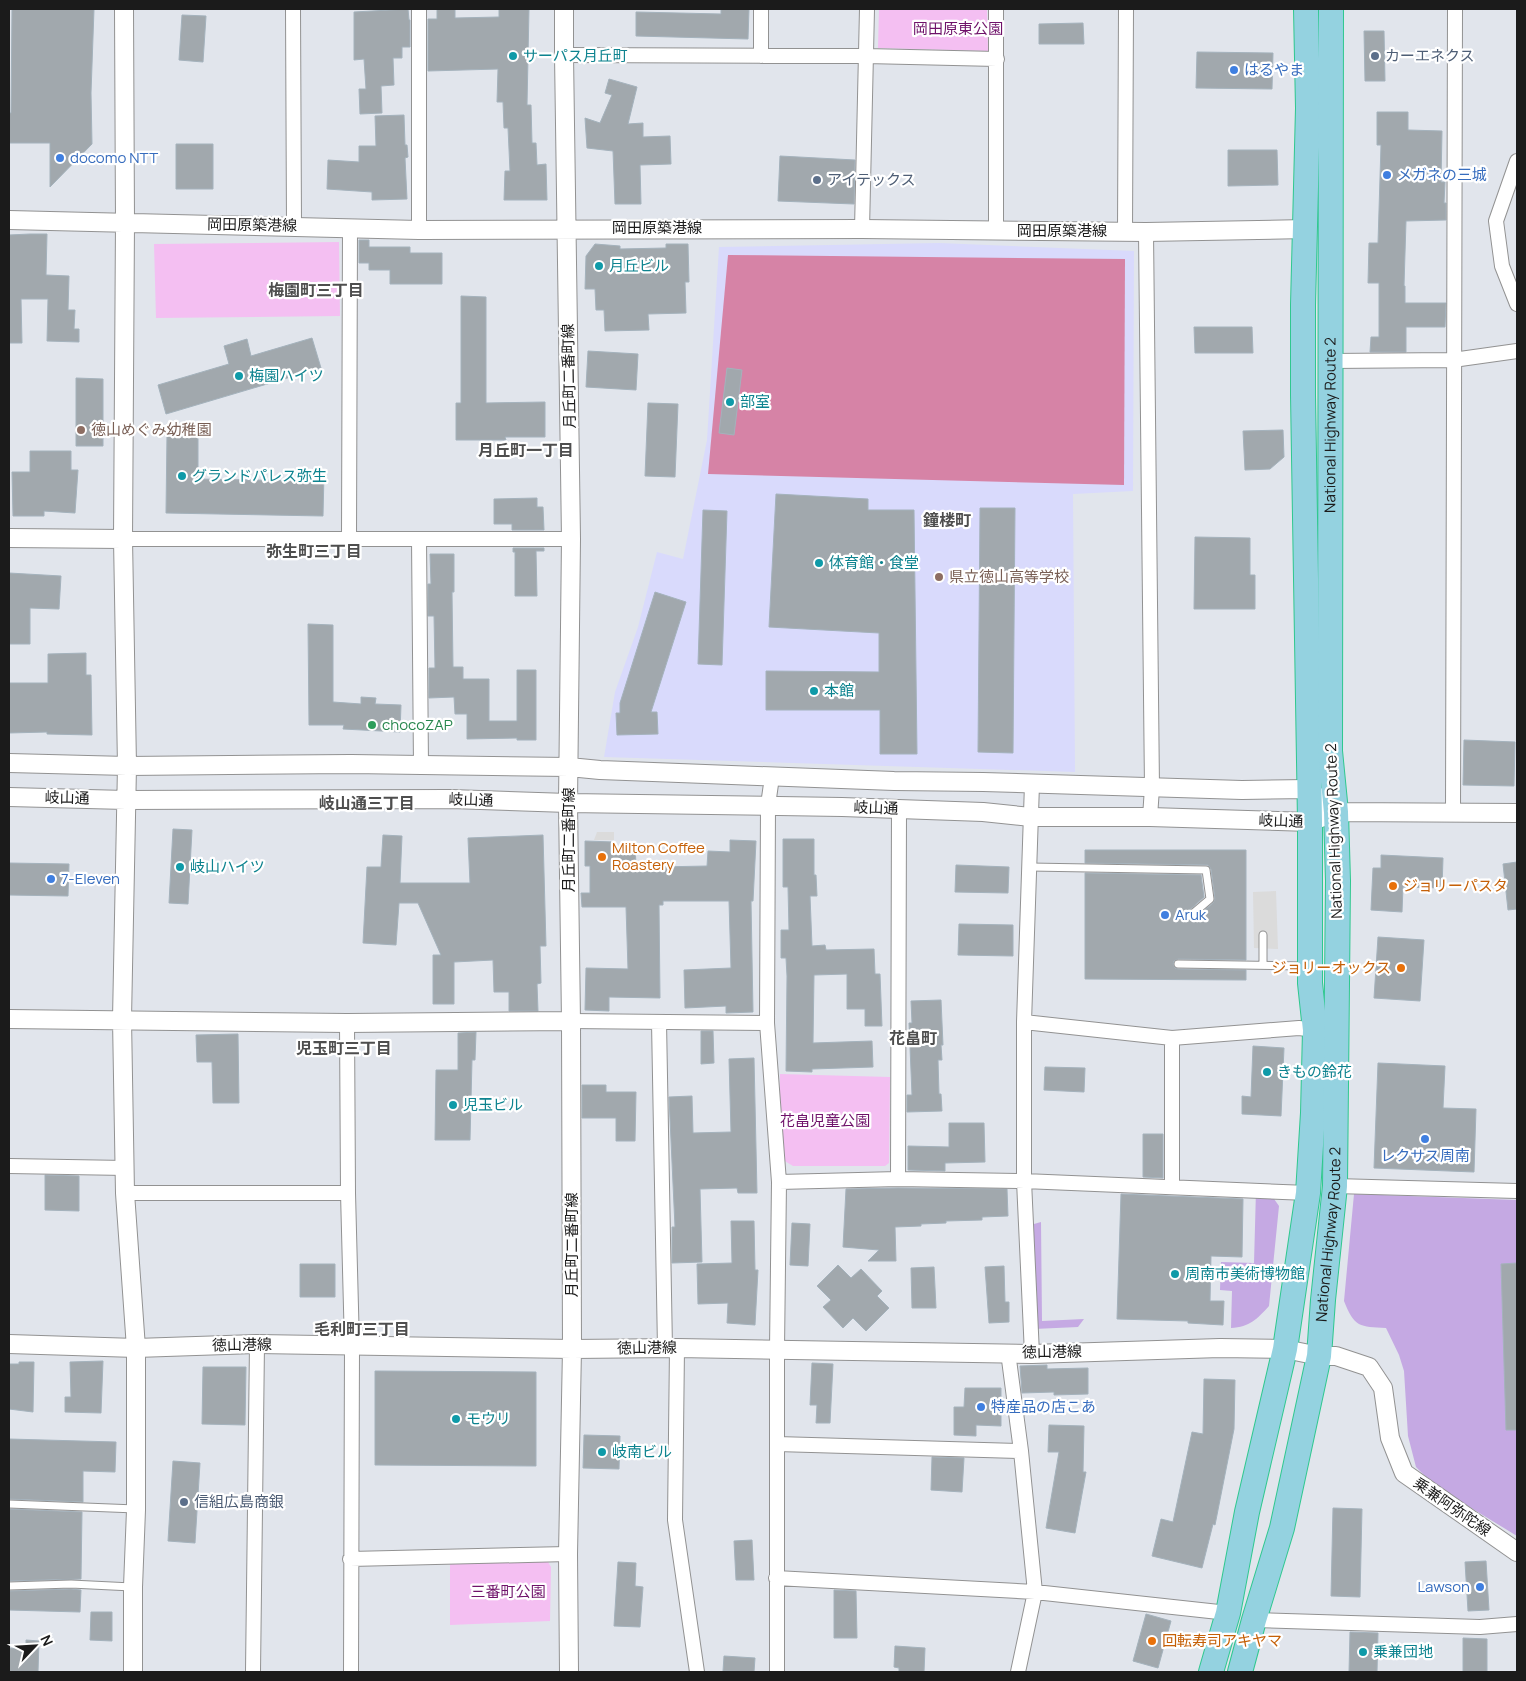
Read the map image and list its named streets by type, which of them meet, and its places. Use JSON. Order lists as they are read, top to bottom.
{
  "streets": {
    "highway": ["National Highway Route 2"],
    "street": [
      "岡田原築港線",
      "月丘町二番町線",
      "岐山通",
      "徳山港線",
      "乗兼阿弥陀線"
    ]
  },
  "crossings": [
    ["岡田原築港線", "月丘町二番町線"],
    ["岡田原築港線", "National Highway Route 2"],
    ["月丘町二番町線", "岐山通"],
    ["月丘町二番町線", "徳山港線"],
    ["National Highway Route 2", "岐山通"],
    ["National Highway Route 2", "徳山港線"],
    ["National Highway Route 2", "乗兼阿弥陀線"],
    ["徳山港線", "乗兼阿弥陀線"]
  ],
  "districts": [
    "梅園町三丁目",
    "月丘町一丁目",
    "鐘楼町",
    "弥生町三丁目",
    "岐山通三丁目",
    "花畠町",
    "児玉町三丁目",
    "毛利町三丁目"
  ],
  "parks": ["岡田原東公園", "花畠児童公園", "三番町公園"],
  "places": [
    "サーパス月丘町",
    "カーエネクス",
    "はるやま",
    "docomo NTT",
    "メガネの三城",
    "アイテックス",
    "月丘ビル",
    "梅園ハイツ",
    "部室",
    "徳山めぐみ幼稚園",
    "グランドパレス弥生",
    "体育館・食堂",
    "県立徳山高等学校",
    "本館",
    "chocoZAP",
    "Milton Coffee Roastery",
    "岐山ハイツ",
    "7-Eleven",
    "ジョリーパスタ",
    "Aruk",
    "ジョリーオックス",
    "きもの鈴花",
    "児玉ビル",
    "レクサス周南",
    "周南市美術博物館",
    "特産品の店こあ",
    "モウリ",
    "岐南ビル",
    "信組広島商銀",
    "Lawson",
    "回転寿司アキヤマ",
    "乗兼団地"
  ],
  "north": "top right"
}
